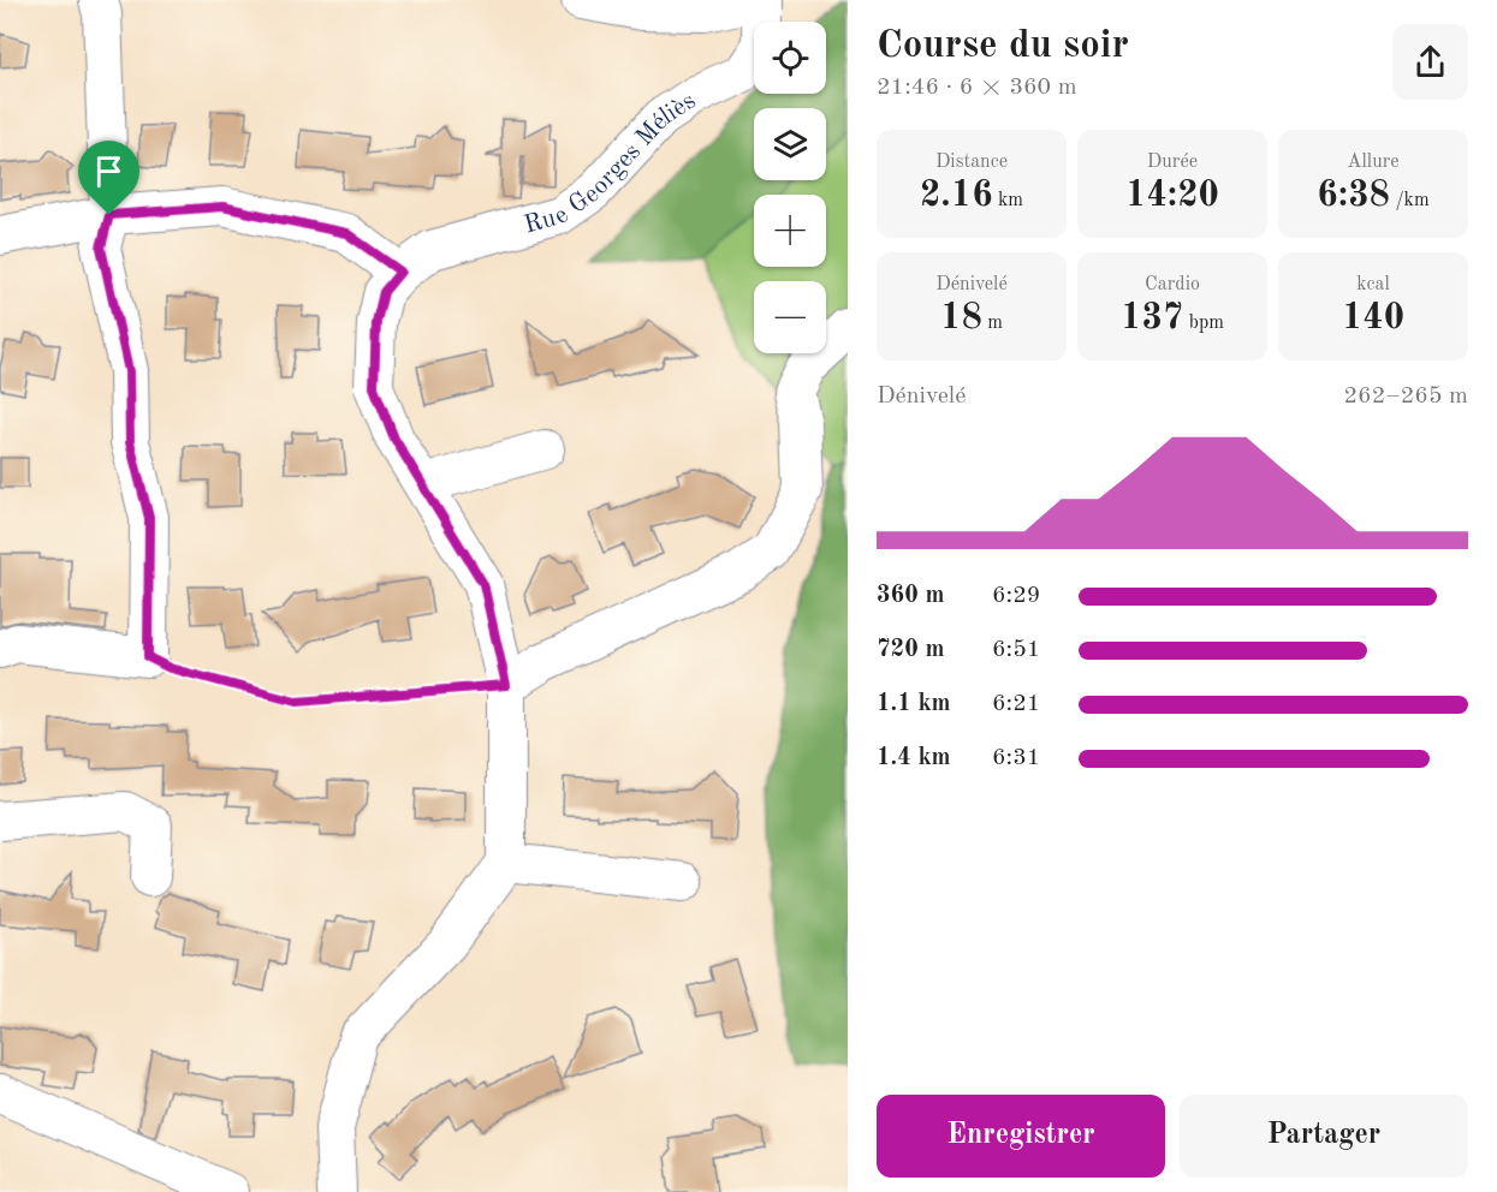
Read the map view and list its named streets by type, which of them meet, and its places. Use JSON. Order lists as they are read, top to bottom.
{
  "streets": {
    "street": ["Rue Georges Méliès"]
  },
  "page": {
    "heading": ["Course du soir", "21:46 · 6 × 360 m"],
    "map_buttons": ["+", "−"],
    "stats": [
      ["Distance", "2.16 km"],
      ["Durée", "14:20"],
      ["Allure", "6:38 /km"],
      ["Dénivelé", "18 m"],
      ["Cardio", "137 bpm"],
      ["kcal", "140"]
    ],
    "chart": ["Dénivelé", "262–265 m"],
    "list": [
      {
        "name": "360 m",
        "note": "6:29"
      },
      {
        "name": "720 m",
        "note": "6:51"
      },
      {
        "name": "1.1 km",
        "note": "6:21"
      },
      {
        "name": "1.4 km",
        "note": "6:31"
      }
    ],
    "buttons": ["Enregistrer", "Partager"]
  }
}
